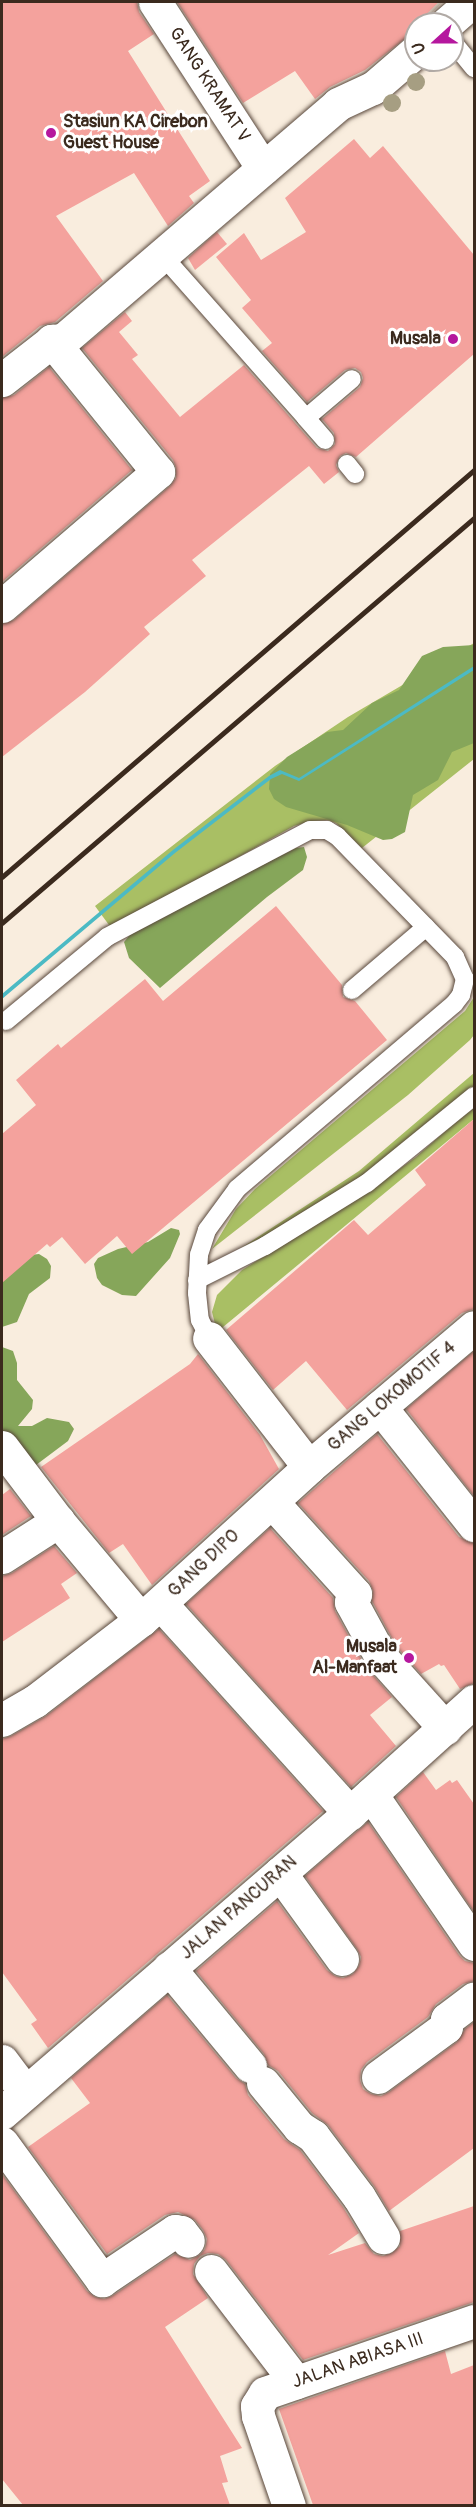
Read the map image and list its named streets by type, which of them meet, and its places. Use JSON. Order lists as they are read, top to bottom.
{
  "streets": {
    "street": [
      "GANG KRAMAT V",
      "GANG LOKOMOTIF 4",
      "GANG DIPO",
      "JALAN PANCURAN",
      "JALAN ABIASA III"
    ]
  },
  "crossings": [
    ["GANG LOKOMOTIF 4", "GANG DIPO"],
    ["GANG DIPO", "JALAN PANCURAN"]
  ],
  "places": ["Stasiun KA Cirebon Guest House", "Musala", "Musala Al-Manfaat"],
  "north": "left"
}
